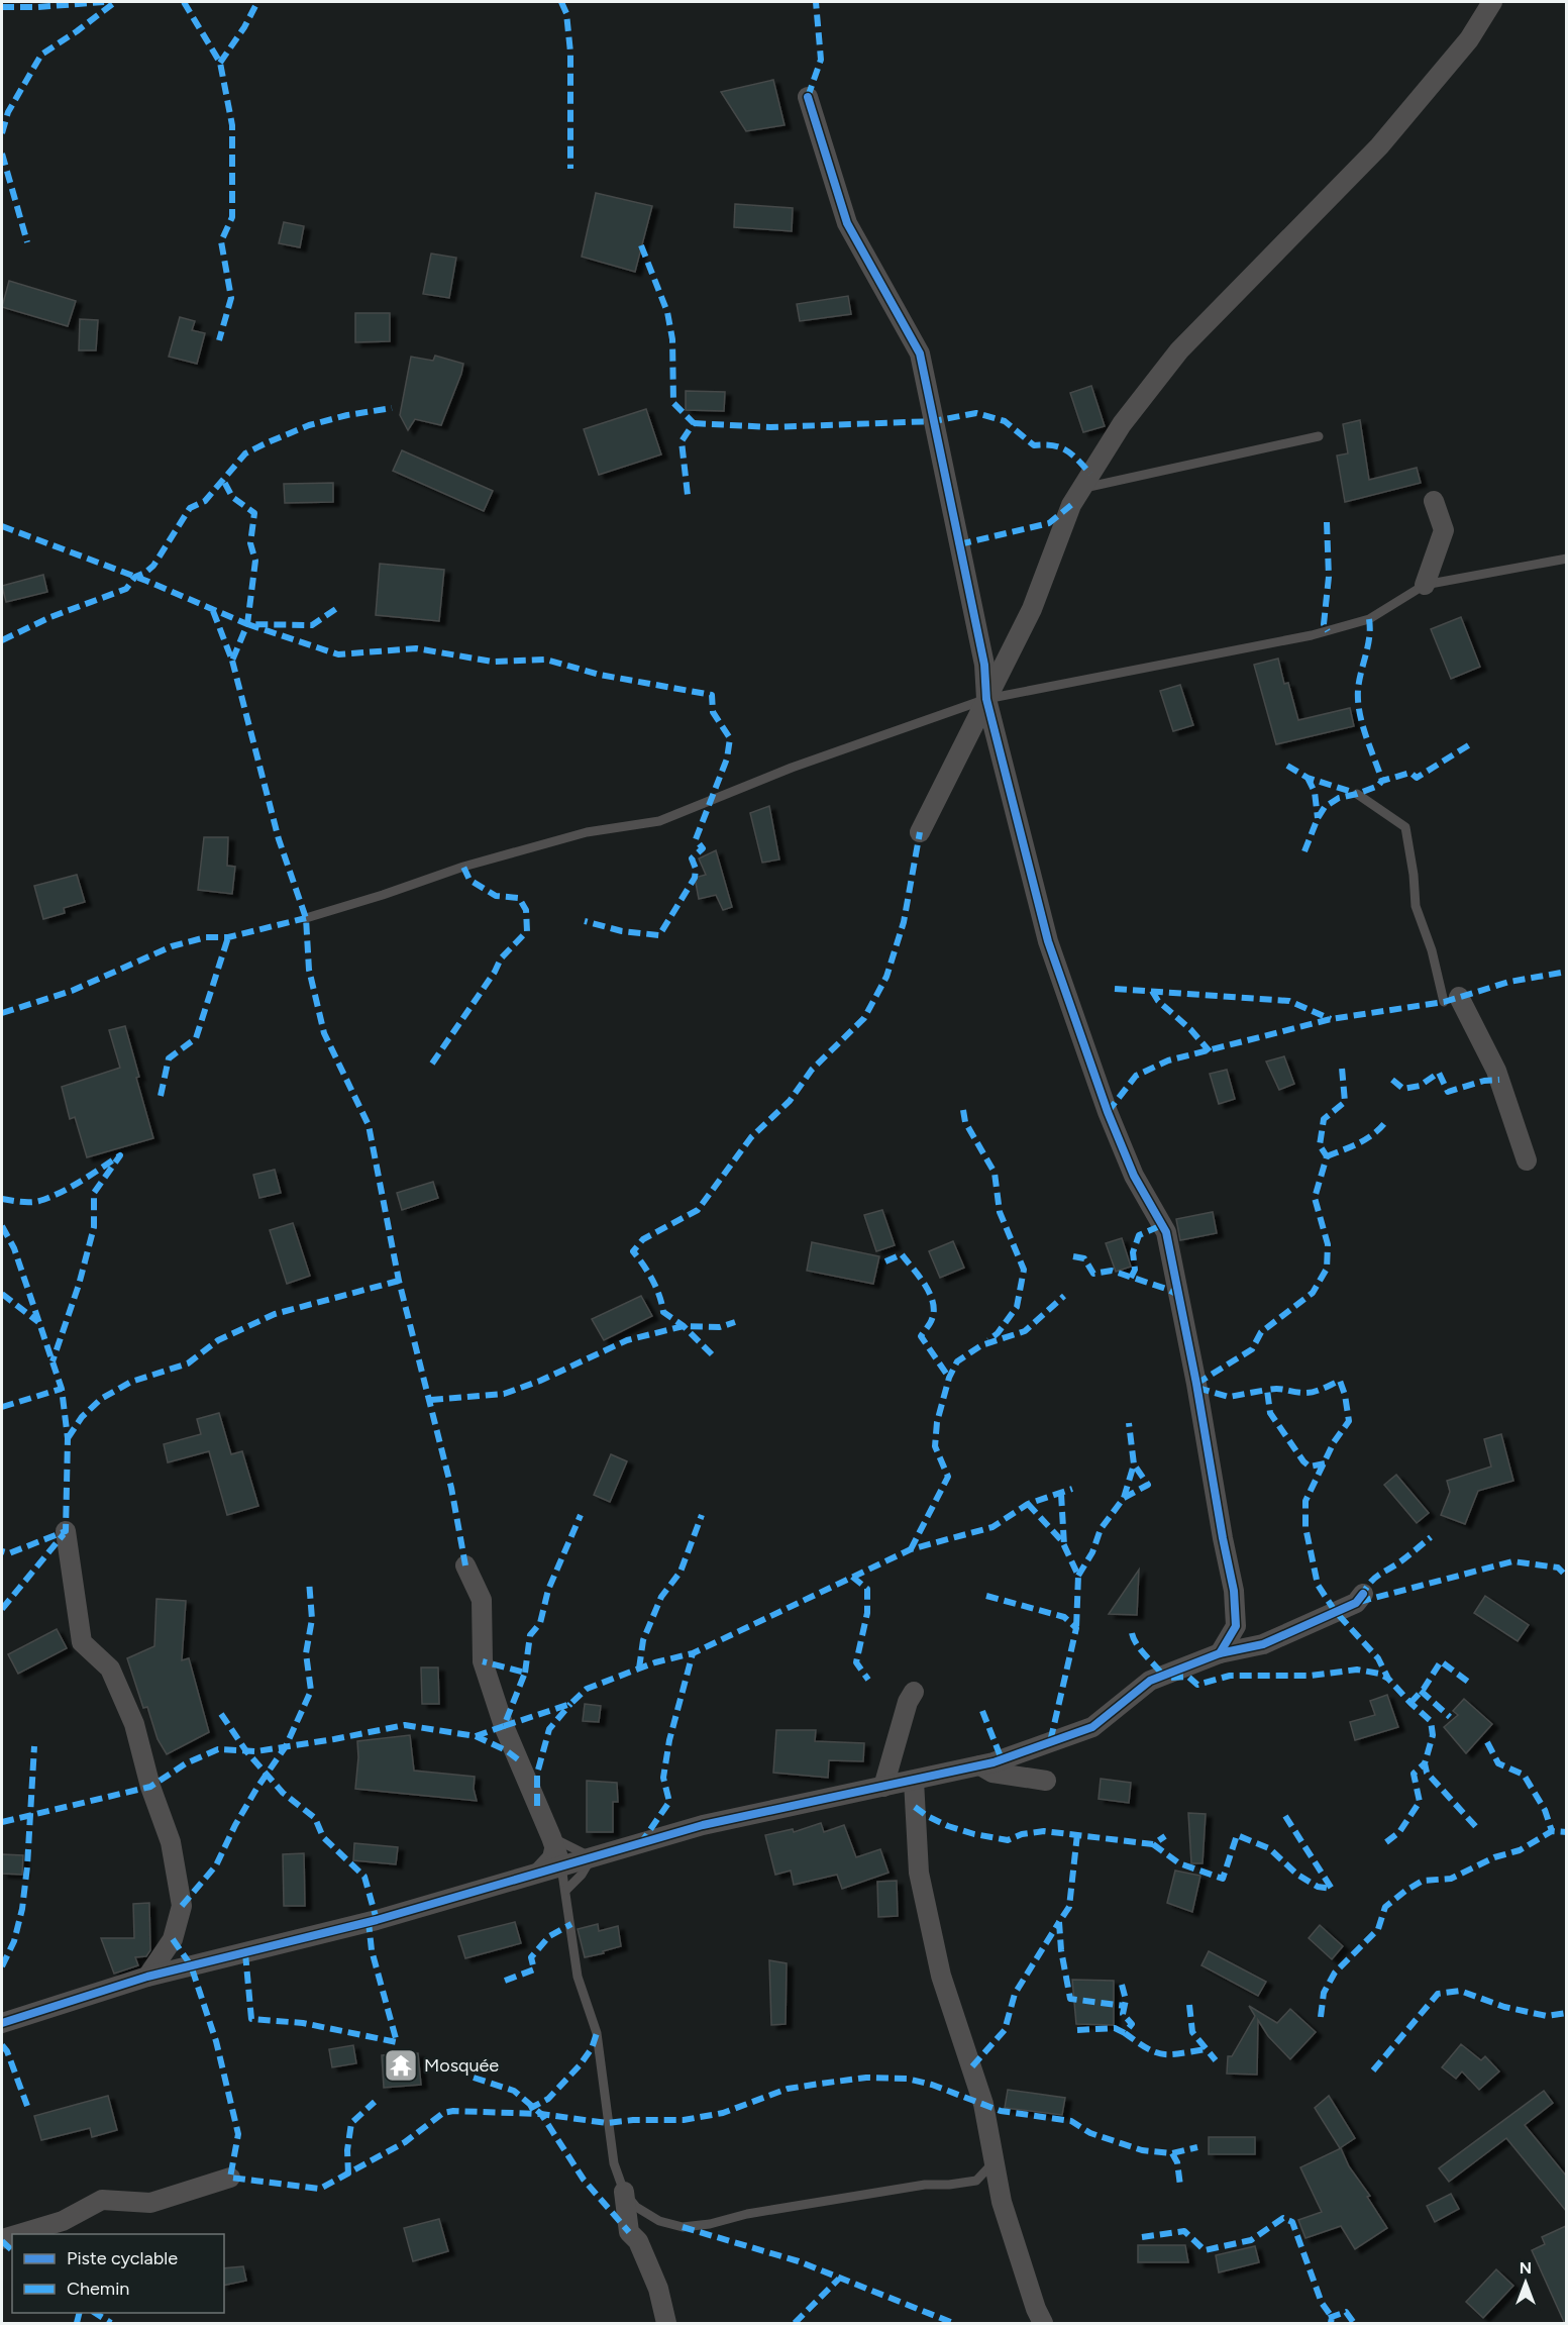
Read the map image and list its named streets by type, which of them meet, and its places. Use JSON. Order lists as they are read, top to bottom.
{
  "places": {
    "temple": ["Mosquée"]
  },
  "legend": ["Piste cyclable", "Chemin"],
  "north": "top"
}
